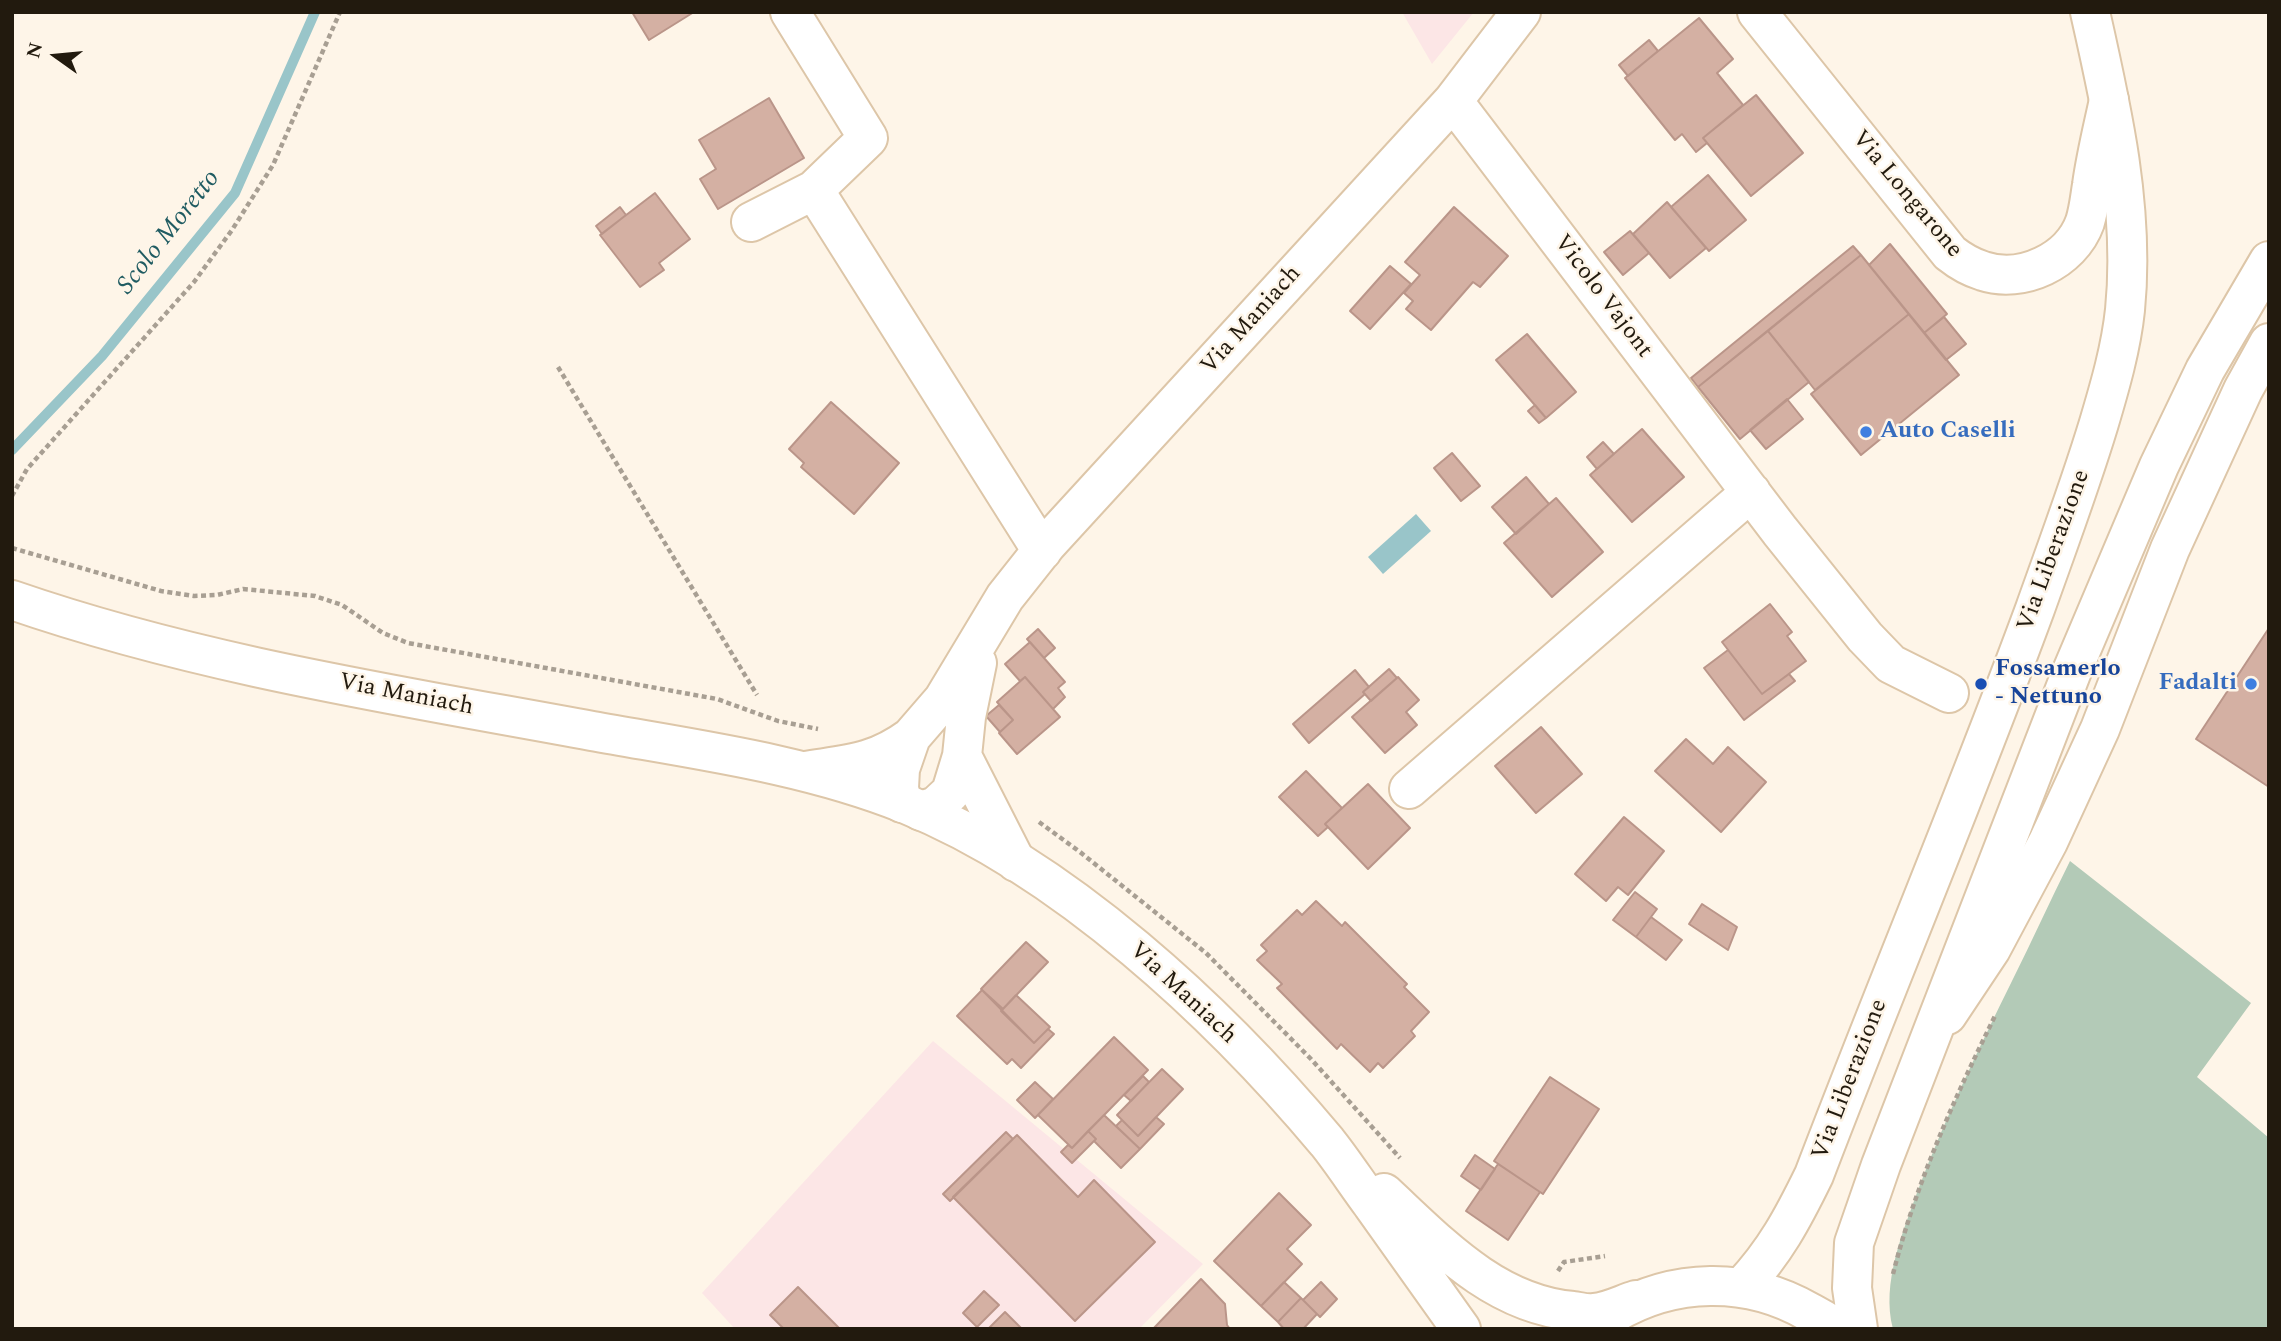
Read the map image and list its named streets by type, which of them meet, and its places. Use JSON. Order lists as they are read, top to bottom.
{
  "streets": {
    "main road": [
      "Via Longarone",
      "Vicolo Vajont",
      "Via Maniach",
      "Via Liberazione"
    ]
  },
  "crossings": [
    ["Via Longarone", "Via Liberazione"],
    ["Vicolo Vajont", "Via Maniach"]
  ],
  "water": ["Scolo Moretto"],
  "places": ["Auto Caselli", "Fossamerlo - Nettuno", "Fadalti"],
  "north": "left"
}
